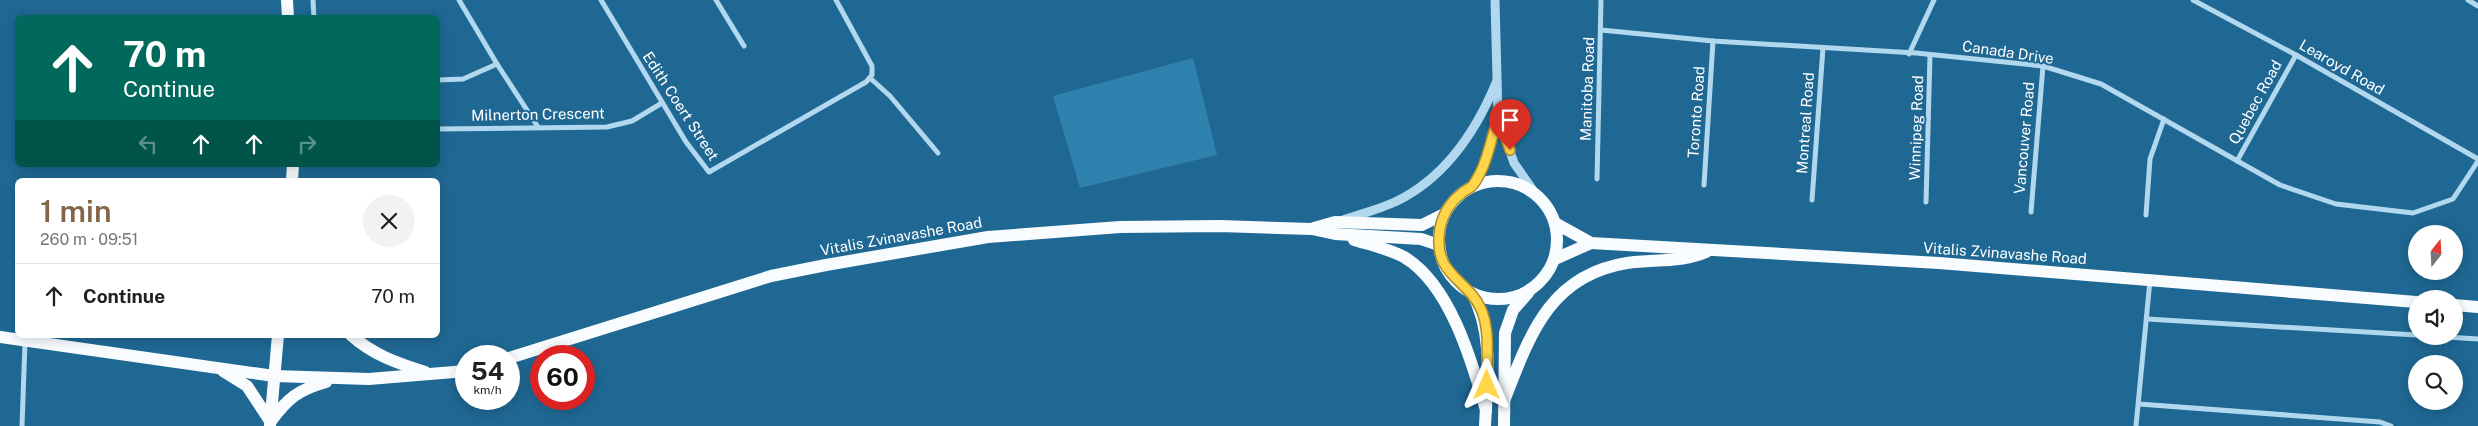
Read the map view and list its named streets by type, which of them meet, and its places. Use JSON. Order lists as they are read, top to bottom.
{
  "streets": {
    "main road": ["Vitalis Zvinavashe Road"],
    "street": [
      "Canada Drive",
      "Learoyd Road",
      "Manitoba Road",
      "Quebec Road",
      "Edith Coert Street",
      "Toronto Road",
      "Milnerton Crescent",
      "Montreal Road",
      "Winnipeg Road",
      "Vancouver Road"
    ]
  },
  "crossings": [
    ["Canada Drive", "Learoyd Road"],
    ["Canada Drive", "Manitoba Road"],
    ["Canada Drive", "Quebec Road"],
    ["Canada Drive", "Toronto Road"],
    ["Canada Drive", "Montreal Road"],
    ["Canada Drive", "Winnipeg Road"],
    ["Canada Drive", "Vancouver Road"],
    ["Learoyd Road", "Quebec Road"],
    ["Edith Coert Street", "Milnerton Crescent"]
  ],
  "north": "top",
  "page": {
    "turn": ["70 m", "Continue"],
    "heading": ["1 min", "260 m · 09:51"],
    "list": [
      {
        "name": "Continue",
        "value": "70 m"
      }
    ],
    "speed": "54 km/h",
    "limit": "60"
  }
}
